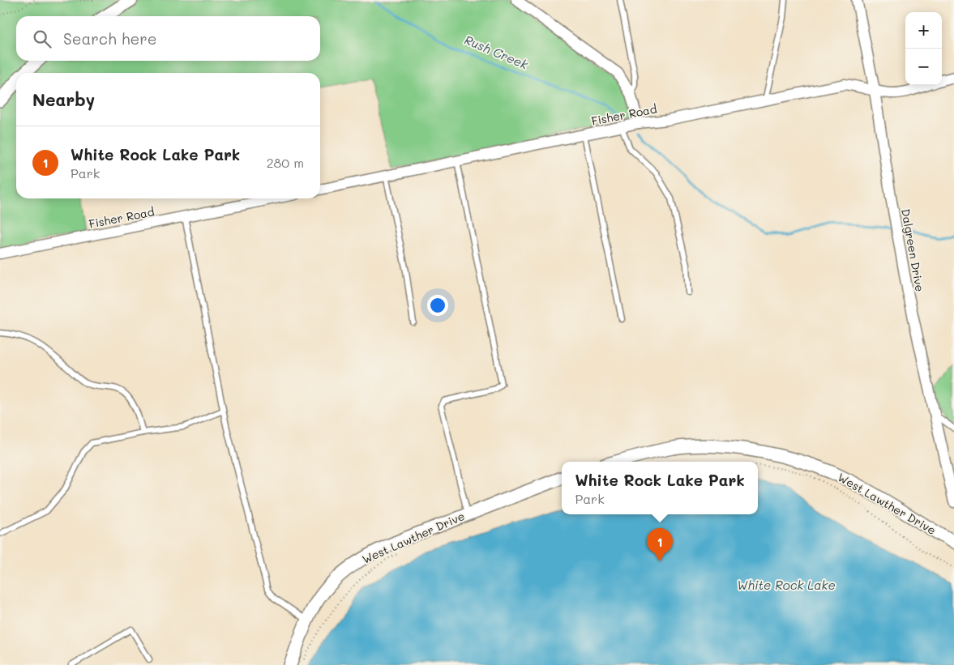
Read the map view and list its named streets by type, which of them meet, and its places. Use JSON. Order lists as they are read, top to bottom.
{
  "streets": {
    "street": ["Fisher Road", "Dalgreen Drive", "West Lawther Drive"]
  },
  "crossings": [
    ["Fisher Road", "Dalgreen Drive"]
  ],
  "water": ["Rush Creek", "White Rock Lake"],
  "page": {
    "map_buttons": ["+", "−"],
    "search": "Search here",
    "heading": "Nearby",
    "list": [
      {
        "mark": "1",
        "name": "White Rock Lake Park",
        "note": "Park",
        "value": "280 m"
      }
    ],
    "popup": ["White Rock Lake Park", "Park"],
    "pins": "1"
  }
}
